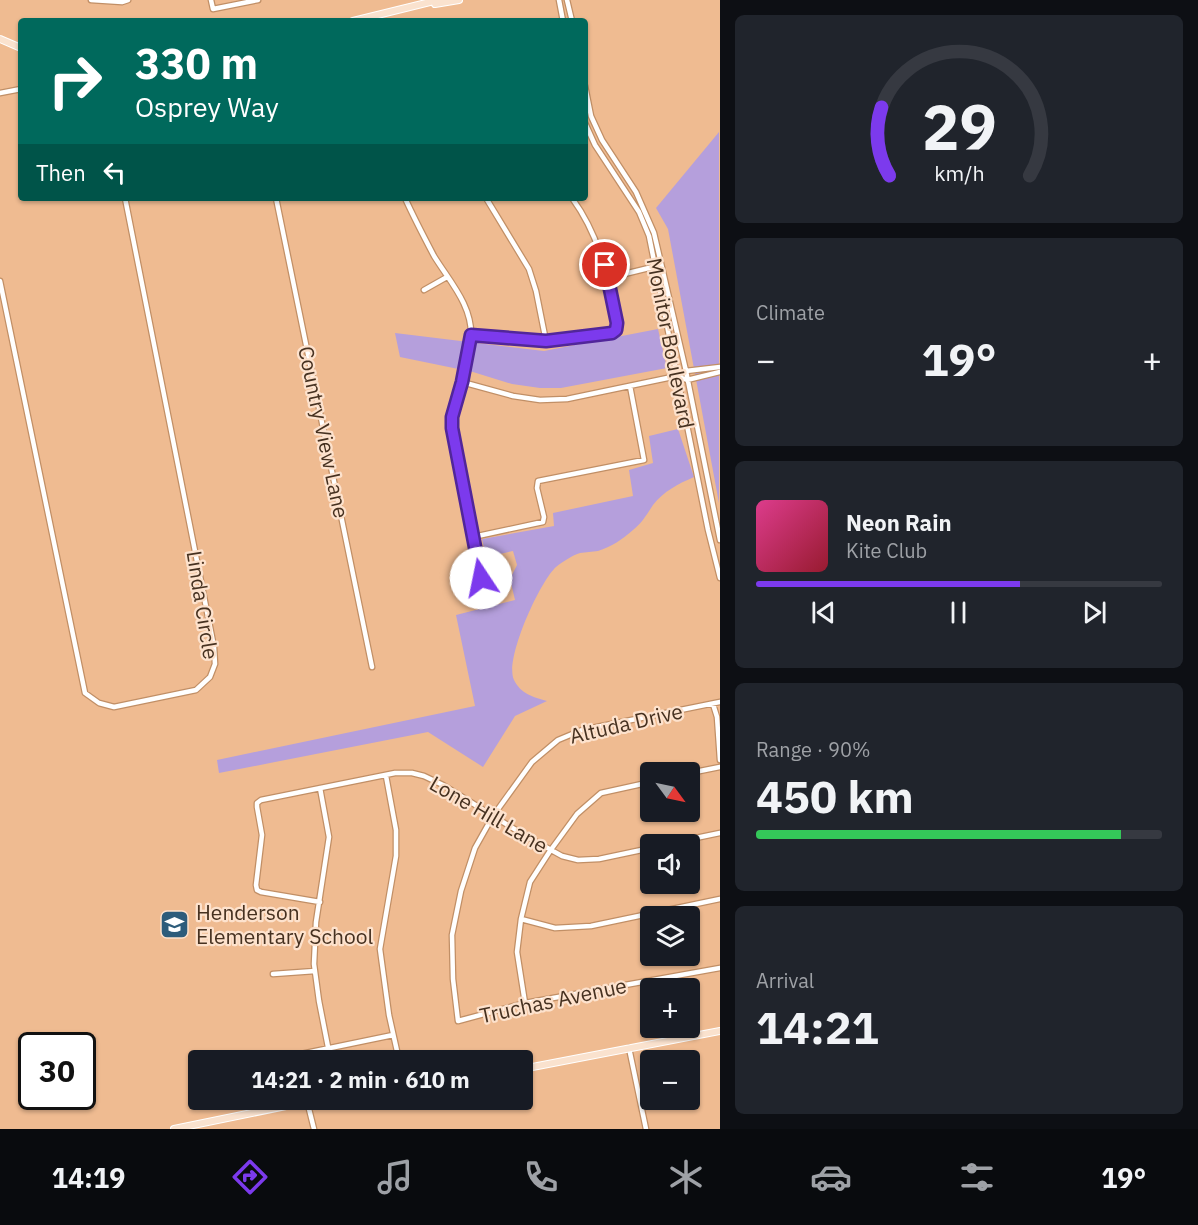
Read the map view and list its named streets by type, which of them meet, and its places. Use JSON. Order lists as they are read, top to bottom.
{
  "streets": {
    "street": [
      "Monitor Boulevard",
      "Country View Lane",
      "Linda Circle",
      "Altuda Drive",
      "Lone Hill Lane",
      "Truchas Avenue"
    ]
  },
  "crossings": [
    ["Altuda Drive", "Lone Hill Lane"],
    ["Altuda Drive", "Truchas Avenue"]
  ],
  "places": {
    "school or university": ["Henderson Elementary School"]
  },
  "north": "bottom right",
  "page": {
    "turn": ["330 m", "Osprey Way"],
    "then": "Then",
    "tile": [
      "Climate",
      ["Range · 90%", "450 km"],
      ["Arrival", "14:21"]
    ],
    "heat": ["−", "19°", "+"],
    "song": ["Neon Rain", "Kite Club"],
    "map_buttons": ["+", "−"],
    "limit": "30",
    "trip": "14:21 · 2 min · 610 m",
    "tabs": ["14:19", "19°"],
    "gauge": ["29", "km/h"]
  }
}
